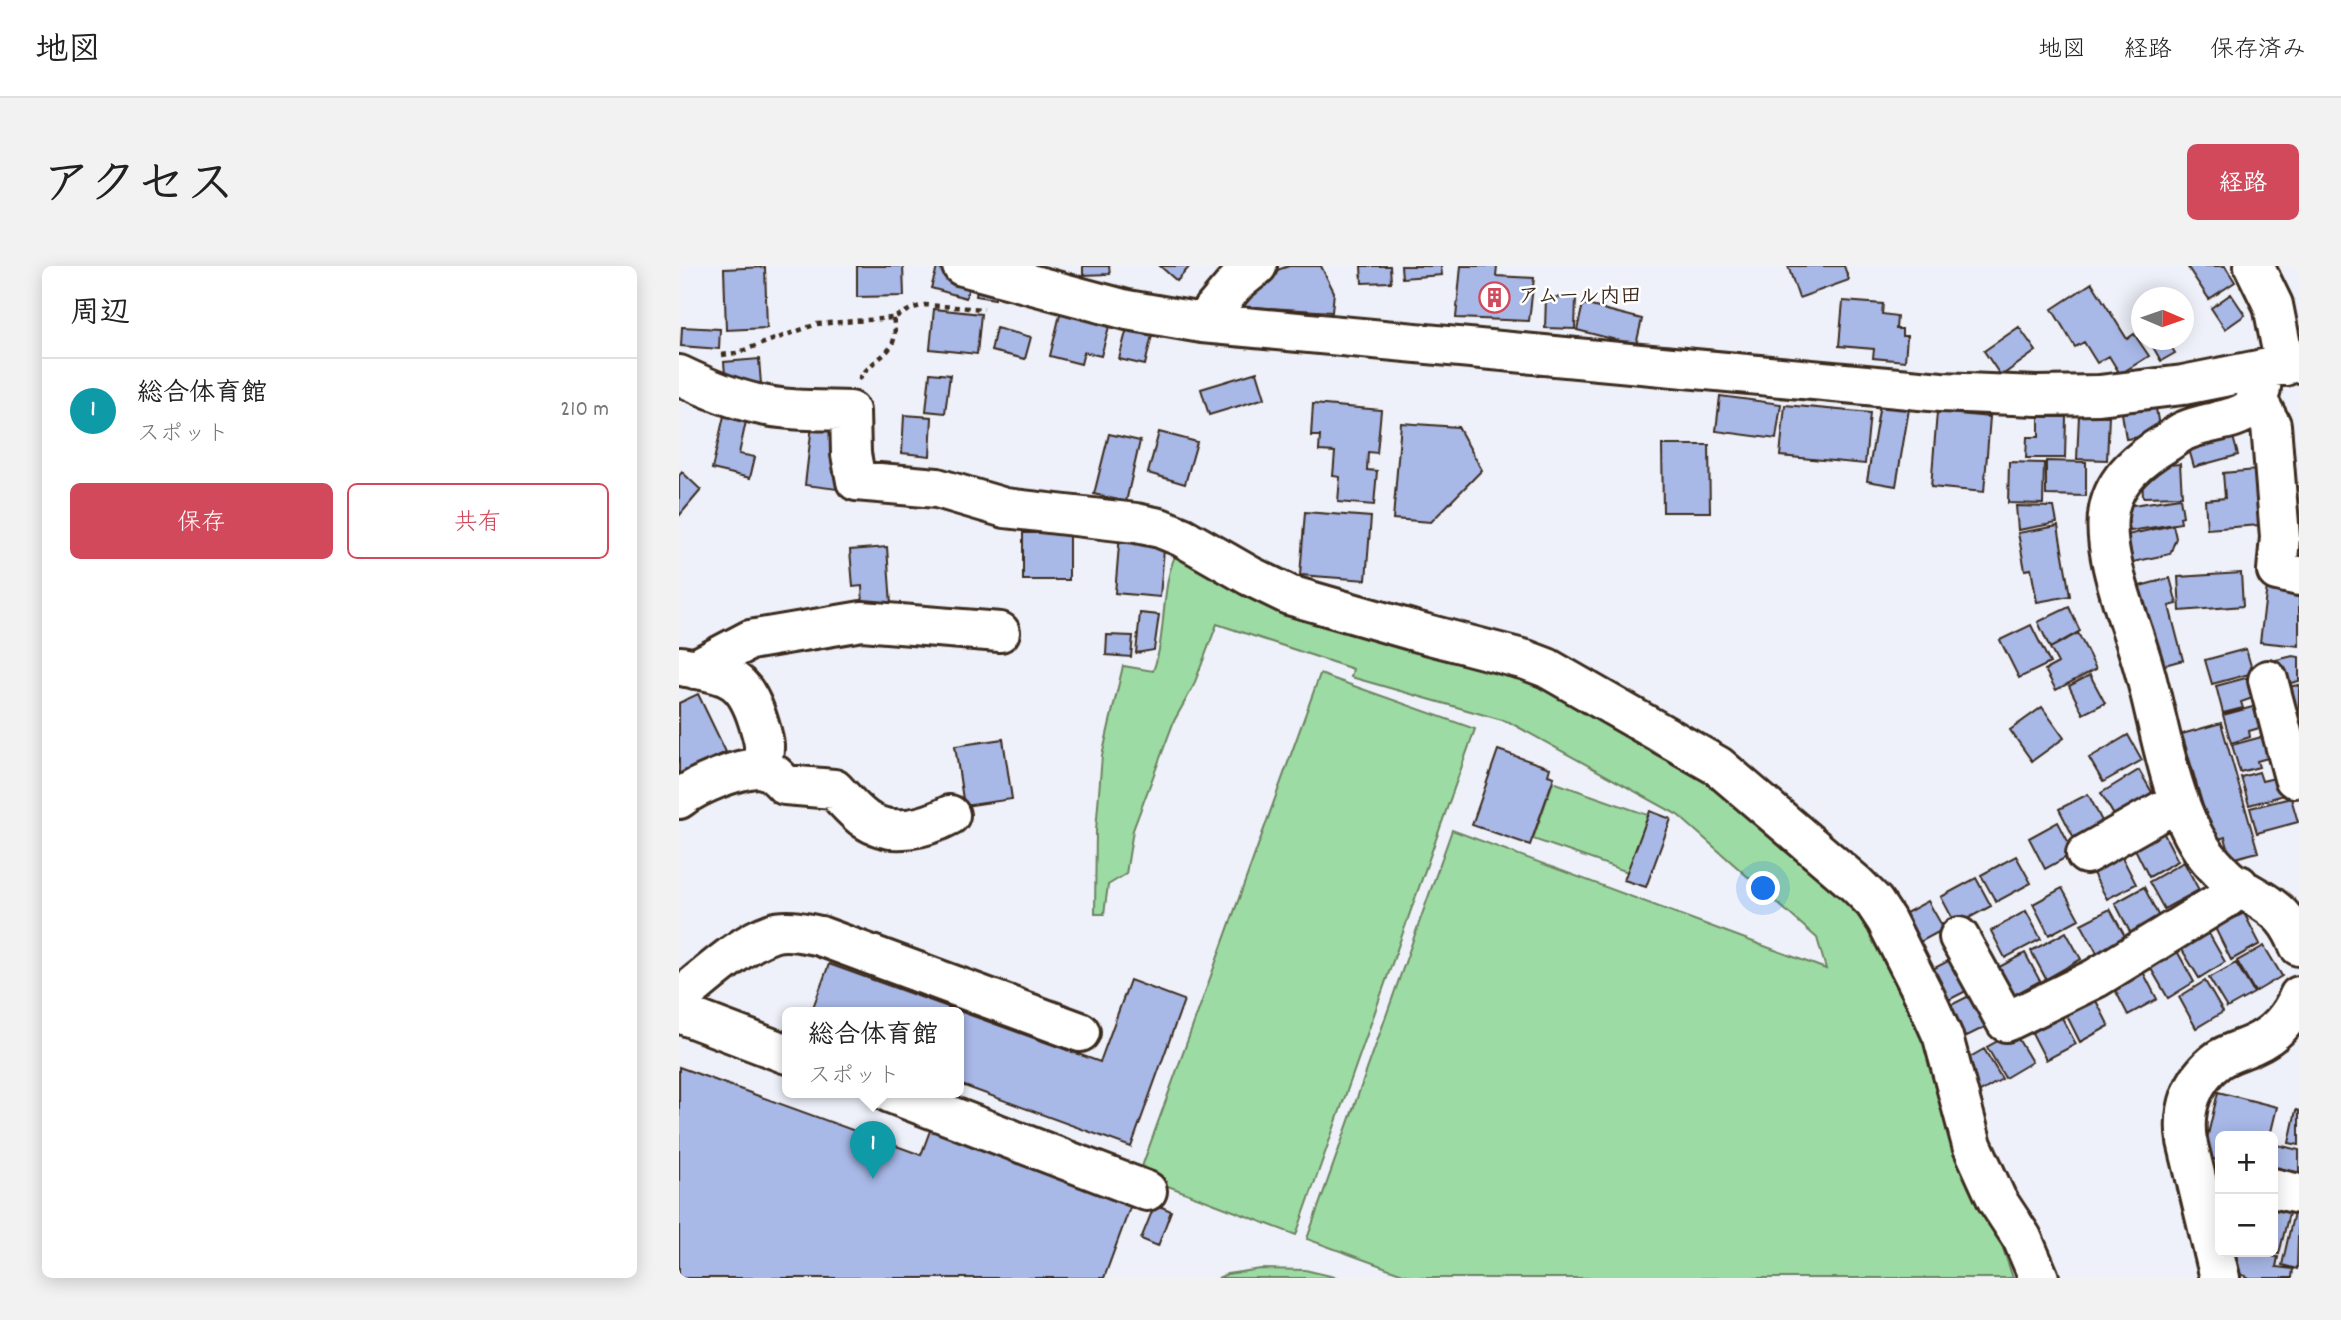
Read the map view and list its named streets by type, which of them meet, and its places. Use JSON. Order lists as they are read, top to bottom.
{
  "places": {
    "building": ["アムール内田"]
  },
  "north": "right",
  "page": {
    "header": "地図",
    "nav": ["地図", "経路", "保存済み"],
    "title": "アクセス",
    "buttons": [
      "経路",
      ["保存", "共有"]
    ],
    "heading": "周辺",
    "list": [
      {
        "mark": "1",
        "name": "総合体育館",
        "note": "スポット",
        "value": "210 m"
      }
    ],
    "popup": ["総合体育館", "スポット"],
    "pins": "1",
    "map_buttons": ["+", "−"]
  }
}
